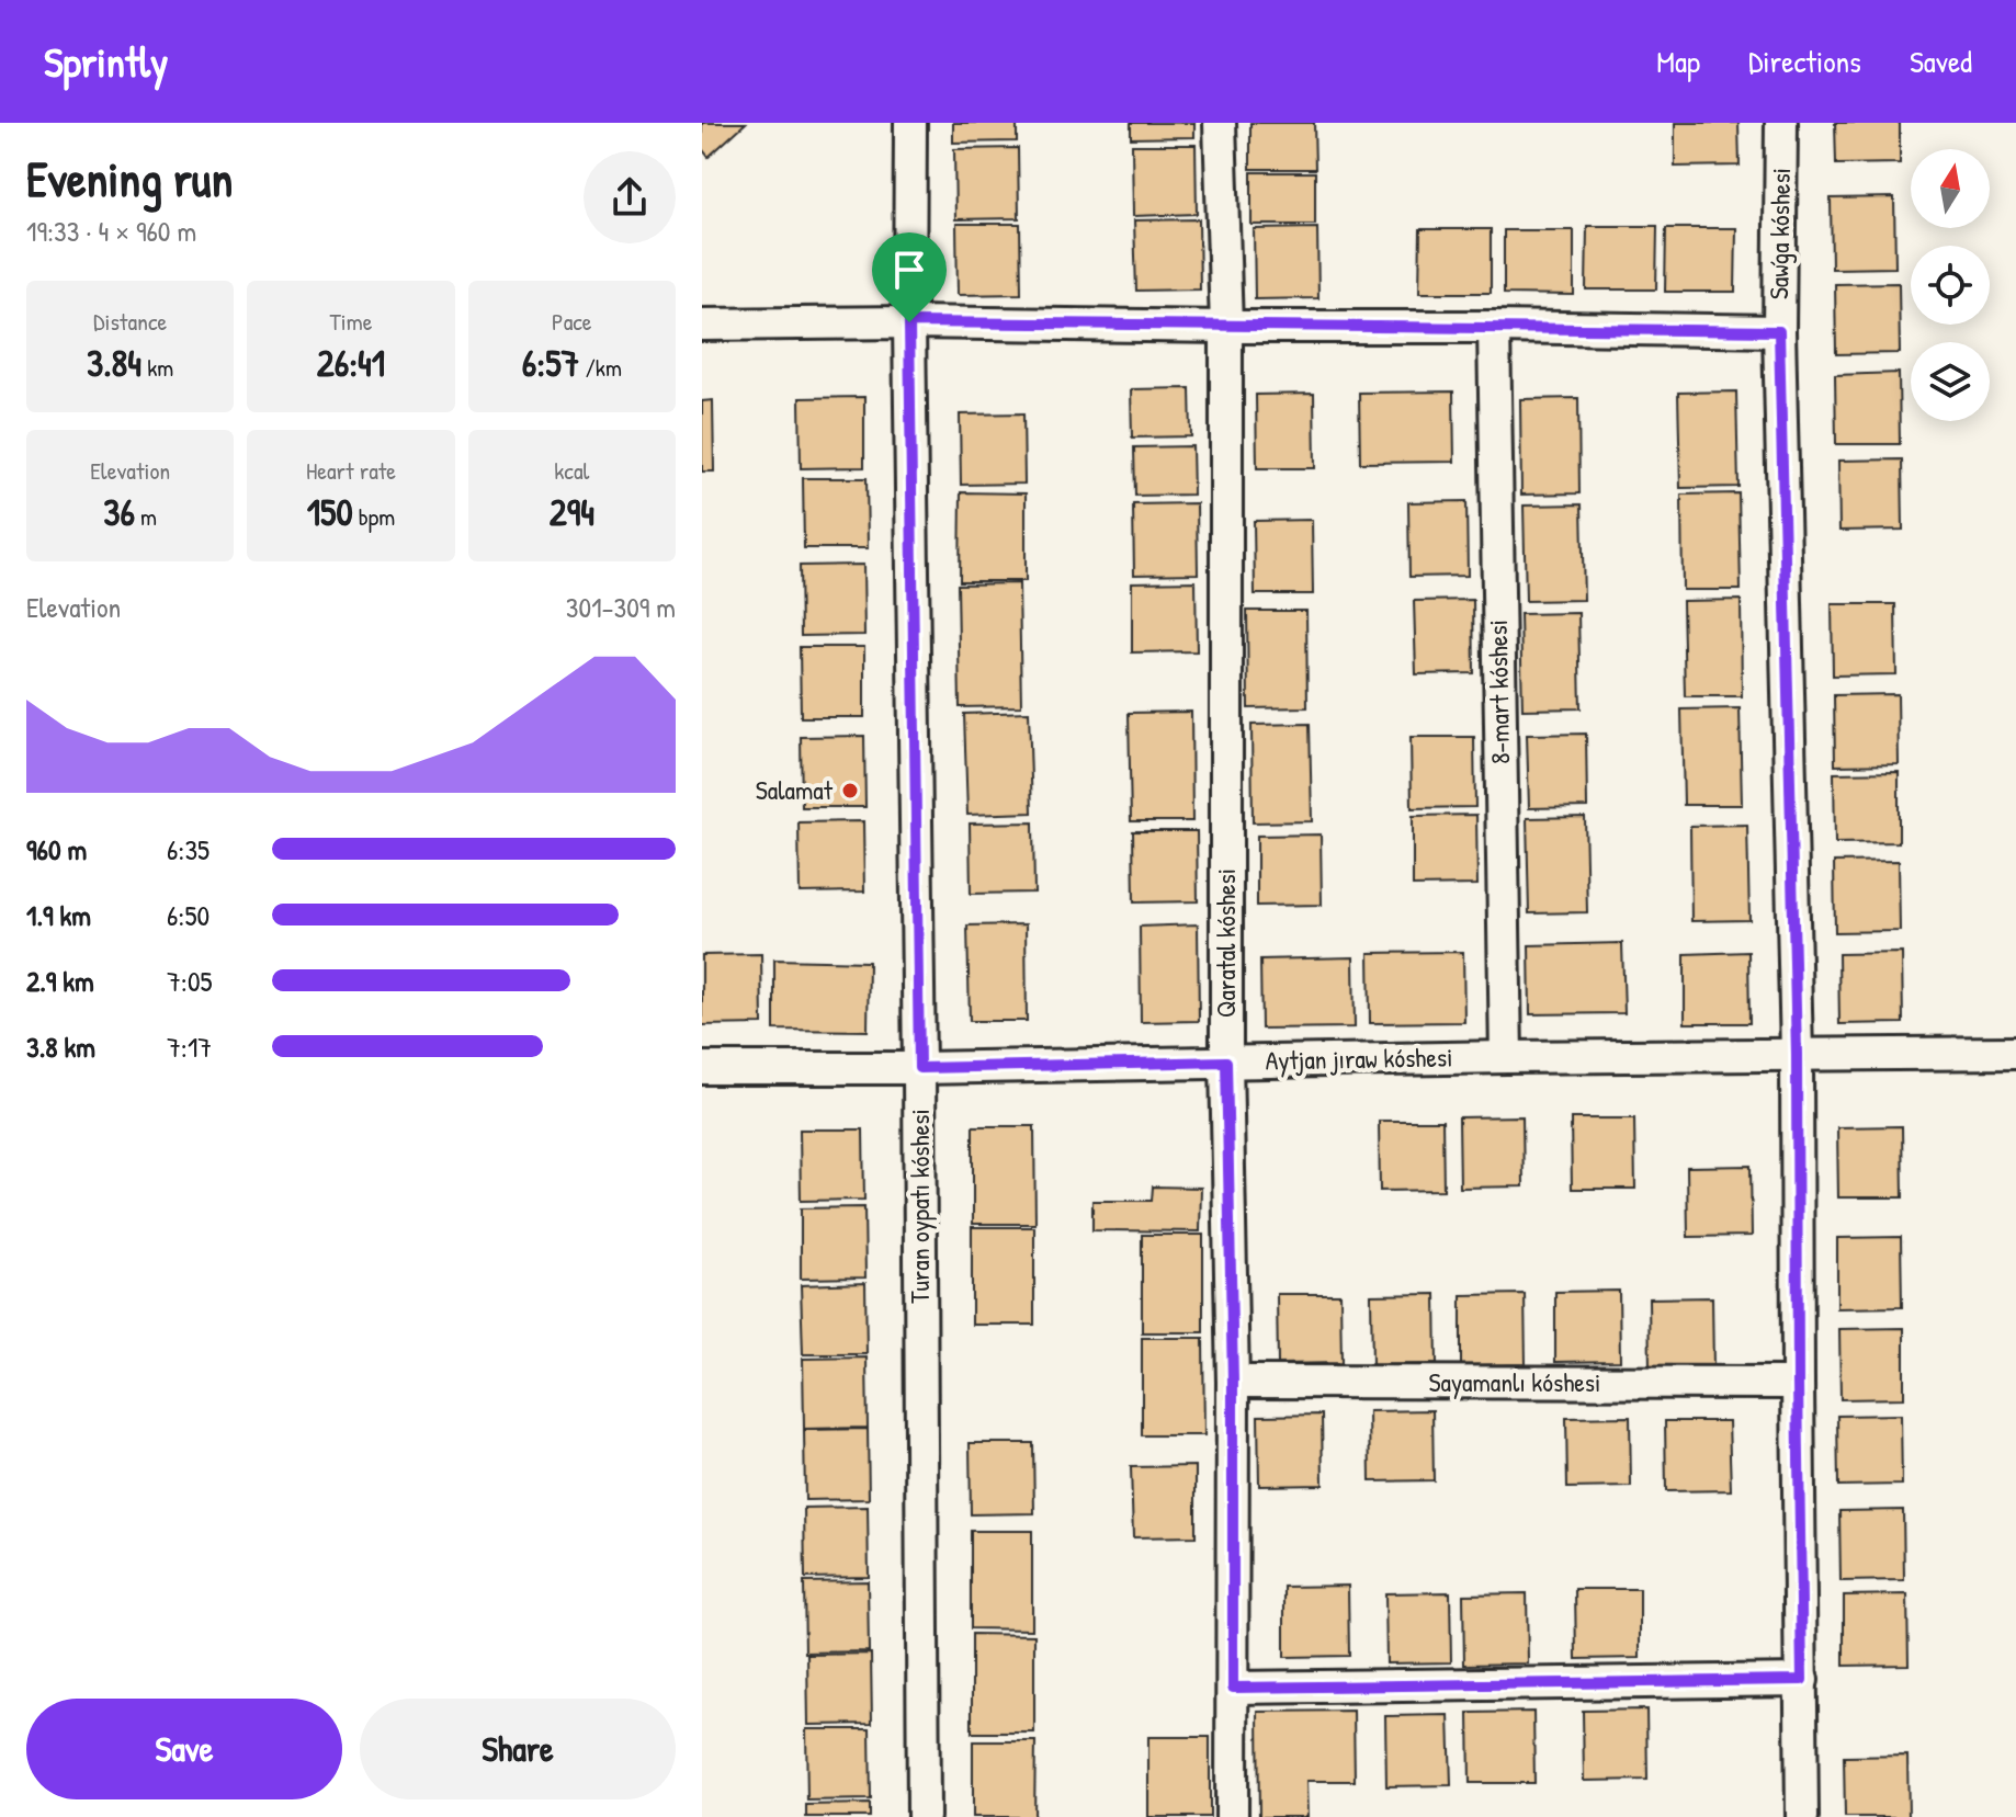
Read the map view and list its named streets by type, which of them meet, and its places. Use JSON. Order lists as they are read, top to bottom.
{
  "streets": {
    "street": [
      "Sawǵa kóshesi",
      "8-mart kóshesi",
      "Qaratal kóshesi",
      "Aytjan jıraw kóshesi",
      "Turan oypatı kóshesi",
      "Sayamanlı kóshesi"
    ]
  },
  "crossings": [
    ["Sawǵa kóshesi", "Aytjan jıraw kóshesi"],
    ["Sawǵa kóshesi", "Sayamanlı kóshesi"],
    ["8-mart kóshesi", "Aytjan jıraw kóshesi"],
    ["Qaratal kóshesi", "Aytjan jıraw kóshesi"],
    ["Qaratal kóshesi", "Sayamanlı kóshesi"],
    ["Aytjan jıraw kóshesi", "Turan oypatı kóshesi"]
  ],
  "places": ["Salamat"],
  "north": "top",
  "page": {
    "header": "Sprintly",
    "nav": ["Map", "Directions", "Saved"],
    "heading": ["Evening run", "19:33 · 4 × 960 m"],
    "stats": [
      ["Distance", "3.84 km"],
      ["Time", "26:41"],
      ["Pace", "6:57 /km"],
      ["Elevation", "36 m"],
      ["Heart rate", "150 bpm"],
      ["kcal", "294"]
    ],
    "chart": ["Elevation", "301–309 m"],
    "list": [
      {
        "name": "960 m",
        "note": "6:35"
      },
      {
        "name": "1.9 km",
        "note": "6:50"
      },
      {
        "name": "2.9 km",
        "note": "7:05"
      },
      {
        "name": "3.8 km",
        "note": "7:17"
      }
    ],
    "buttons": ["Save", "Share"]
  }
}
